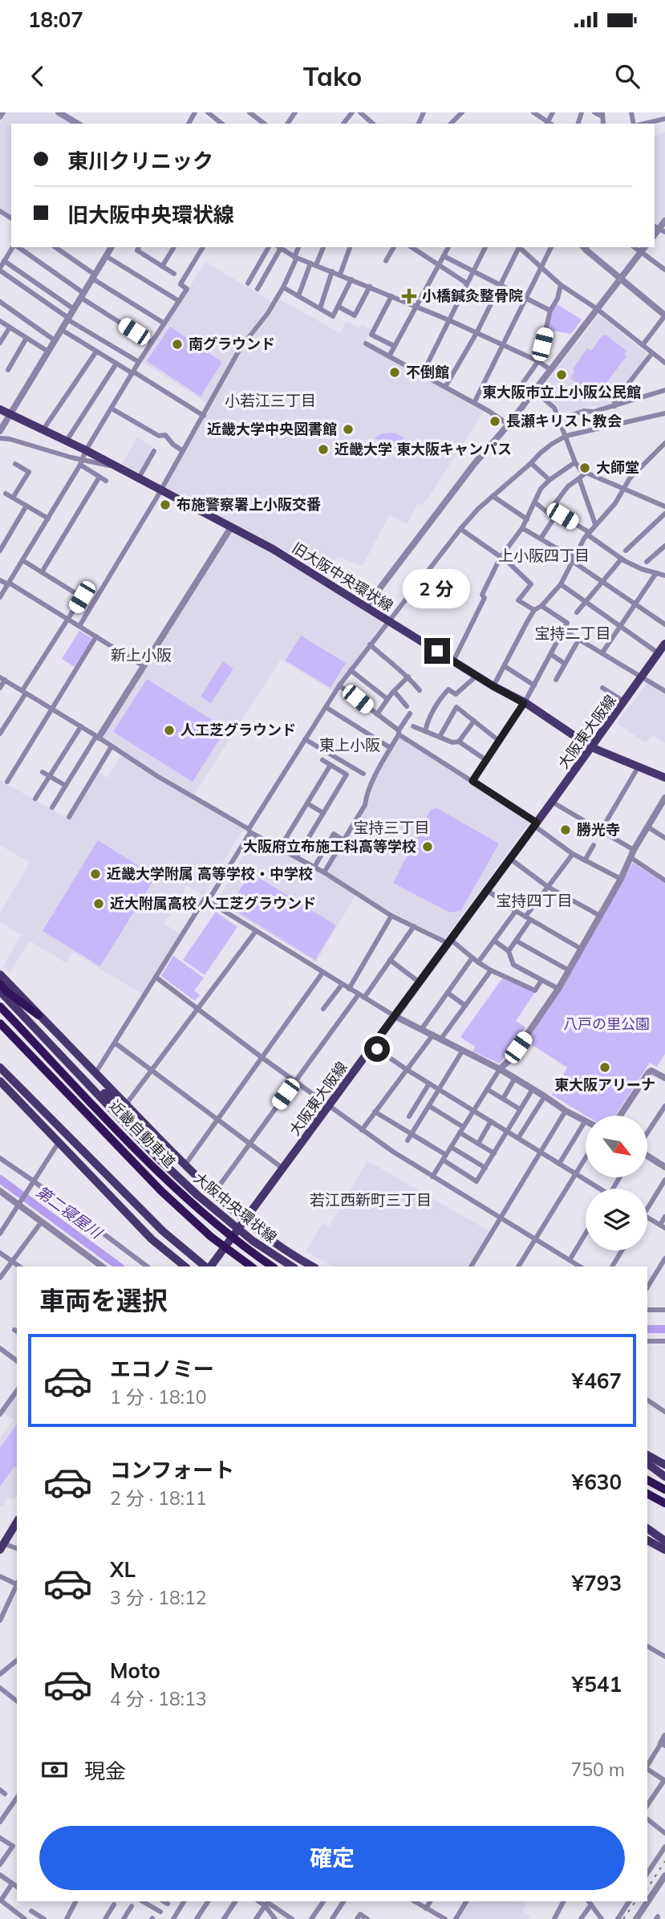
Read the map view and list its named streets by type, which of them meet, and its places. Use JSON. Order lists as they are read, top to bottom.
{
  "streets": {
    "highway": ["近畿自動車道"],
    "main road": ["旧大阪中央環状線", "大阪東大阪線", "大阪中央環状線"]
  },
  "crossings": [
    ["旧大阪中央環状線", "大阪東大阪線"]
  ],
  "districts": [
    "小若江三丁目",
    "上小阪四丁目",
    "宝持二丁目",
    "新上小阪",
    "東上小阪",
    "宝持三丁目",
    "宝持四丁目",
    "若江西新町三丁目"
  ],
  "water": ["第二寝屋川"],
  "parks": ["八戸の里公園"],
  "places": {
    "health": ["小橋鍼灸整骨院"],
    "other": [
      "南グラウンド",
      "不倒館",
      "東大阪市立上小阪公民館",
      "長瀬キリスト教会",
      "近畿大学中央図書館",
      "近畿大学 東大阪キャンパス",
      "大師堂",
      "布施警察署上小阪交番",
      "人工芝グラウンド",
      "勝光寺",
      "大阪府立布施工科高等学校",
      "近畿大学附属 高等学校・中学校",
      "近大附属高校 人工芝グラウンド",
      "東大阪アリーナ"
    ]
  },
  "north": "bottom right",
  "page": {
    "status": "18:07",
    "header": "Tako",
    "banner": ["東川クリニック", "旧大阪中央環状線"],
    "bubble": "2 分",
    "heading": "車両を選択",
    "list": [
      {
        "name": "エコノミー",
        "note": "1 分 · 18:10",
        "value": "¥467"
      },
      {
        "name": "コンフォート",
        "note": "2 分 · 18:11",
        "value": "¥630"
      },
      {
        "name": "XL",
        "note": "3 分 · 18:12",
        "value": "¥793"
      },
      {
        "name": "Moto",
        "note": "4 分 · 18:13",
        "value": "¥541"
      }
    ],
    "pay": ["現金", "750 m"],
    "buttons": "確定"
  }
}
